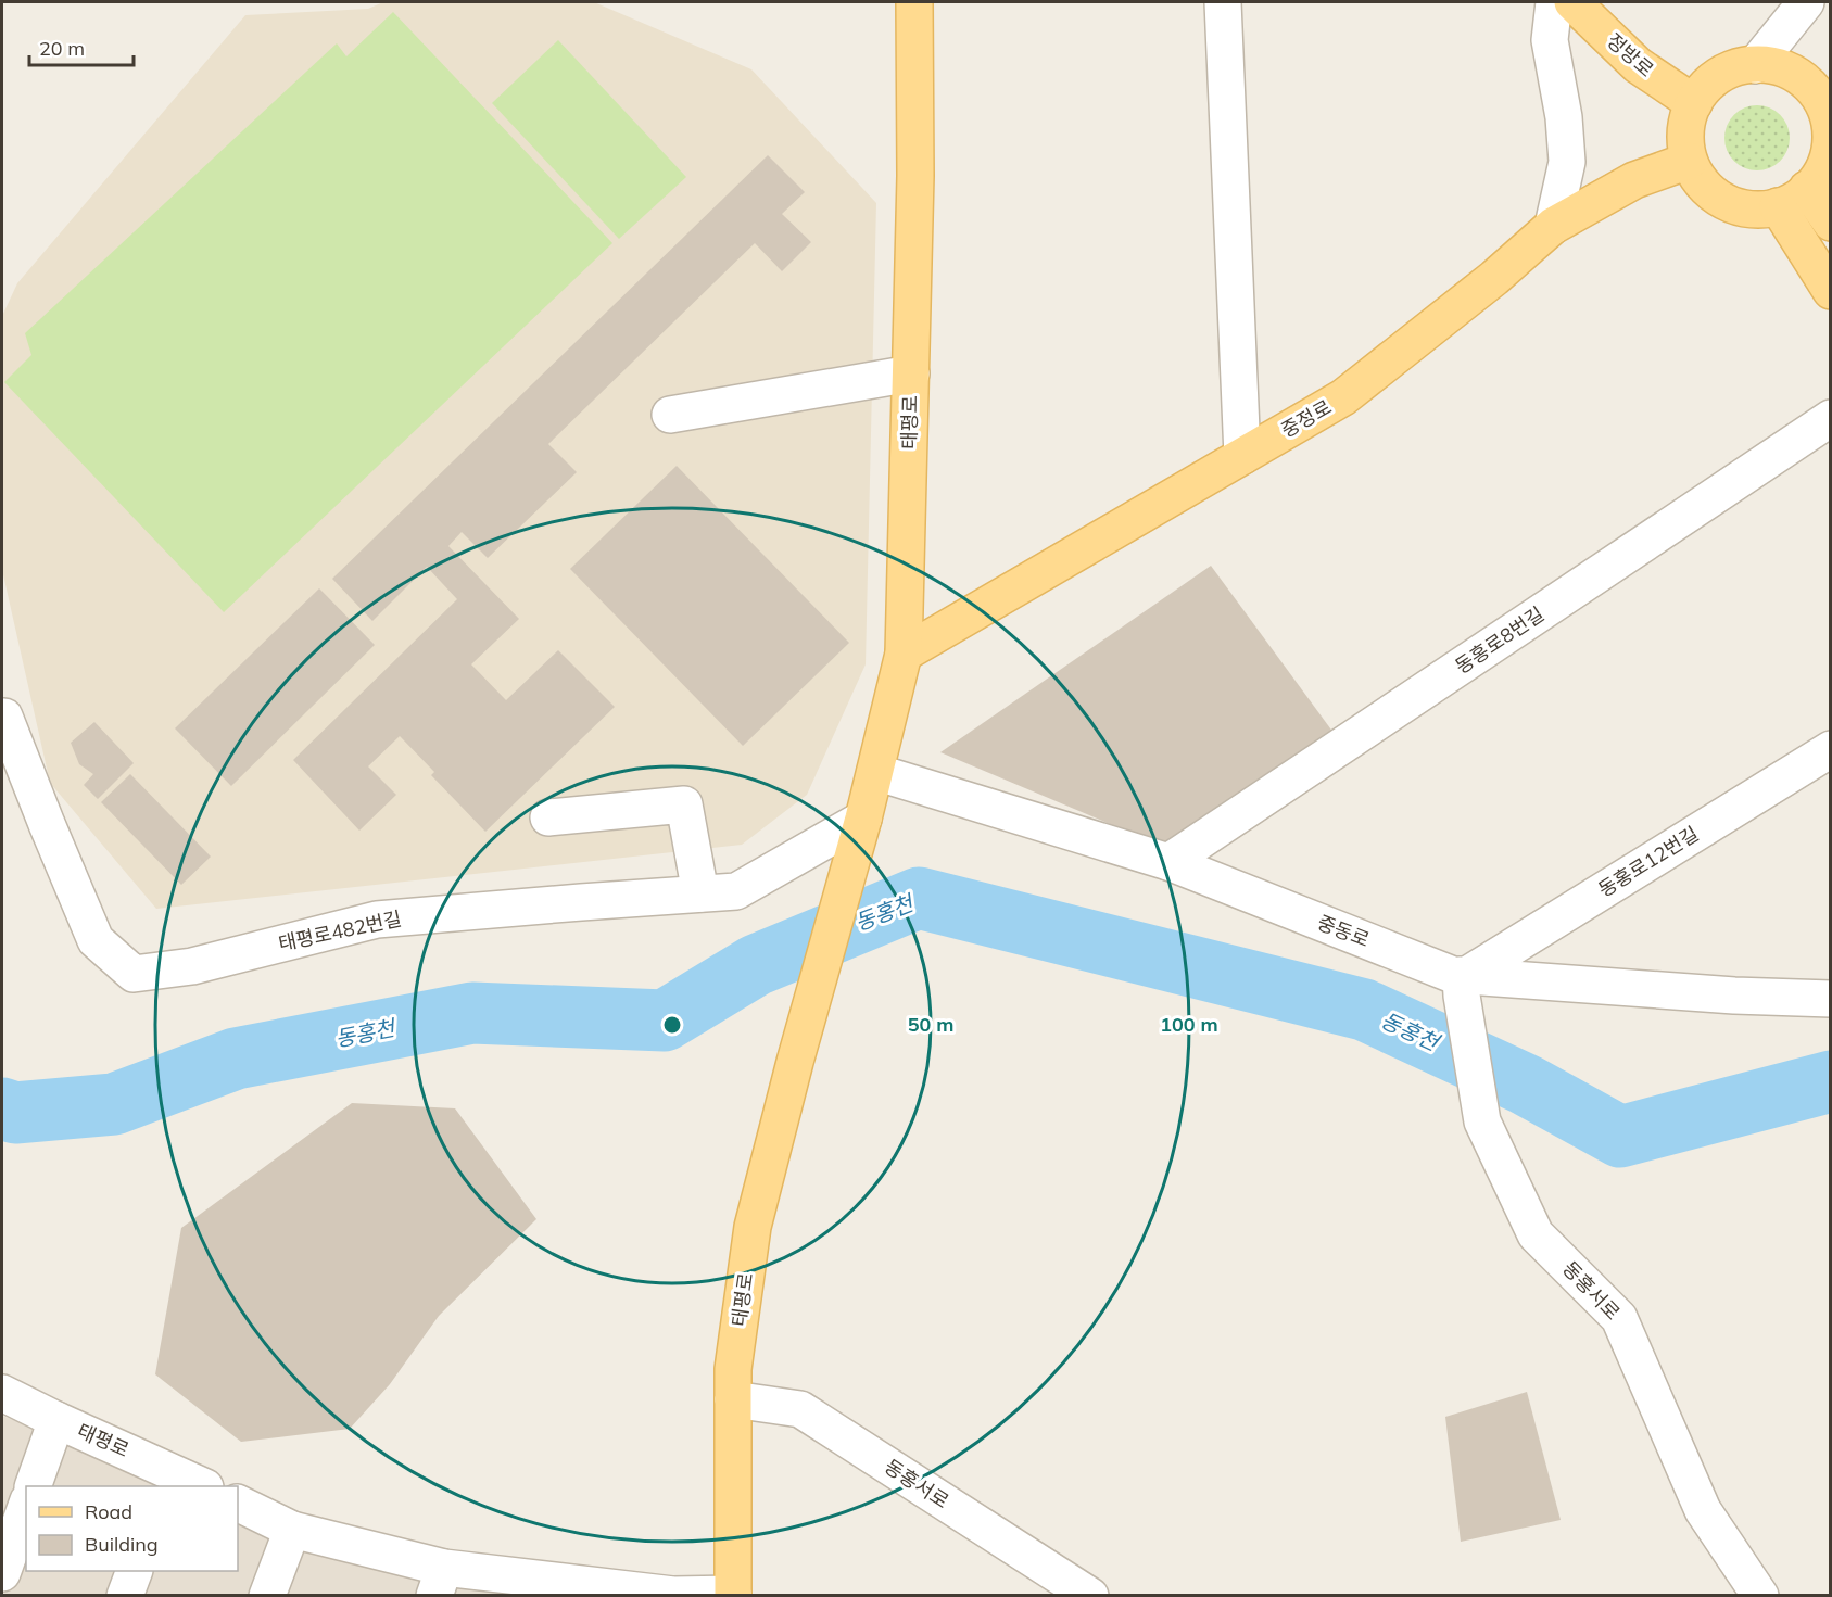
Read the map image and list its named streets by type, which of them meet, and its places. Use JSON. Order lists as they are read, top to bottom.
{
  "streets": {
    "main road": ["정방로", "중정로", "태평로"],
    "street": [
      "동홍로8번길",
      "동홍로12번길",
      "태평로482번길",
      "중동로",
      "동홍서로"
    ]
  },
  "crossings": [
    ["정방로", "중정로"],
    ["중정로", "태평로"],
    ["태평로", "태평로482번길"],
    ["태평로", "중동로"],
    ["태평로", "동홍서로"],
    ["동홍로8번길", "중동로"],
    ["동홍로12번길", "중동로"],
    ["동홍로12번길", "동홍서로"],
    ["중동로", "동홍서로"]
  ],
  "water": ["동홍천"],
  "legend": ["Road", "Building"],
  "scale_bar": "20 m",
  "rings": ["50 m", "100 m"]
}
